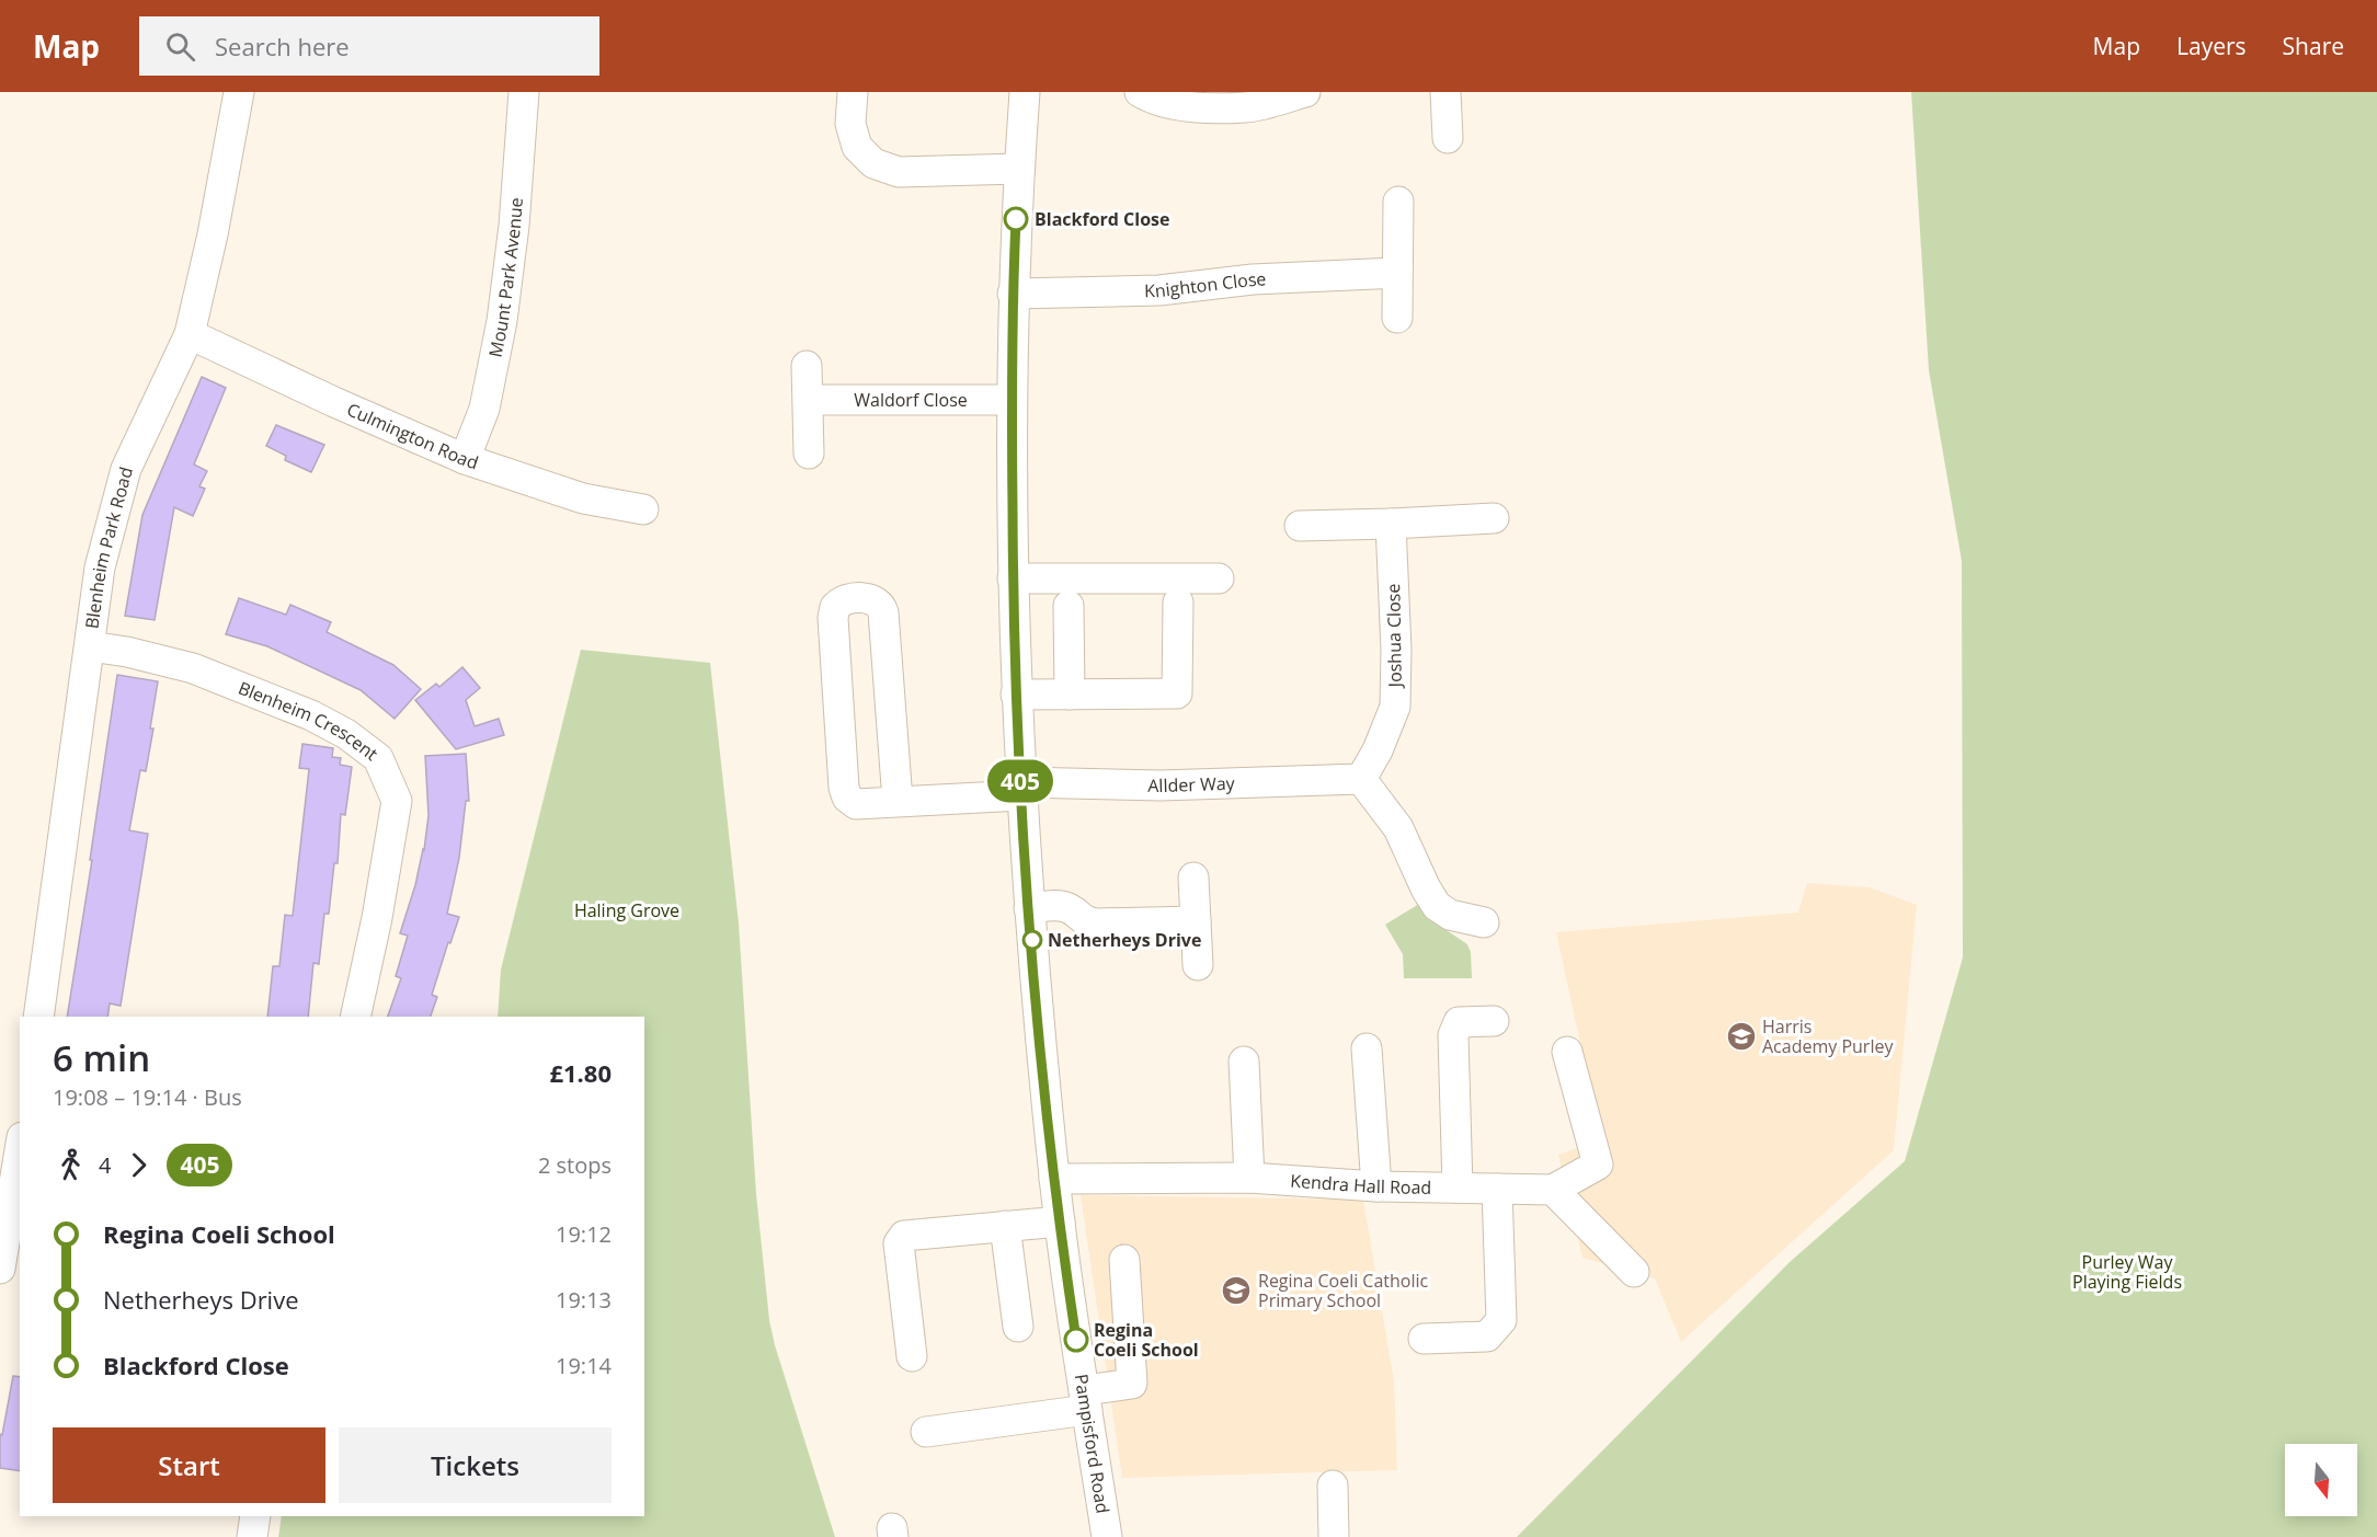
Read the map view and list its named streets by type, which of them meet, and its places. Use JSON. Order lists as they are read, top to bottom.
{
  "streets": {
    "street": [
      "Mount Park Avenue",
      "Knighton Close",
      "Waldorf Close",
      "Culmington Road",
      "Blenheim Park Road",
      "Joshua Close",
      "Blenheim Crescent",
      "Allder Way",
      "Kendra Hall Road",
      "Pampisford Road"
    ]
  },
  "crossings": [
    ["Mount Park Avenue", "Culmington Road"],
    ["Knighton Close", "Pampisford Road"],
    ["Waldorf Close", "Pampisford Road"],
    ["Culmington Road", "Blenheim Park Road"],
    ["Blenheim Park Road", "Blenheim Crescent"],
    ["Joshua Close", "Allder Way"],
    ["Allder Way", "Pampisford Road"],
    ["Kendra Hall Road", "Pampisford Road"]
  ],
  "parks": ["Haling Grove", "Purley Way Playing Fields"],
  "places": {
    "other": ["Blackford Close", "Netherheys Drive", "Regina Coeli School"],
    "school or university": ["Harris Academy Purley", "Regina Coeli Catholic Primary School"]
  },
  "lines": ["bus line 405"],
  "north": "bottom",
  "page": {
    "header": "Map",
    "search": "Search here",
    "nav": ["Map", "Layers", "Share"],
    "on_map": "405",
    "heading": ["6 min", "19:08 – 19:14 · Bus", "£1.80"],
    "legs": ["4", "405", "2 stops"],
    "list": [
      {
        "name": "Regina Coeli School",
        "value": "19:12"
      },
      {
        "name": "Netherheys Drive",
        "value": "19:13"
      },
      {
        "name": "Blackford Close",
        "value": "19:14"
      }
    ],
    "buttons": ["Start", "Tickets"]
  }
}
